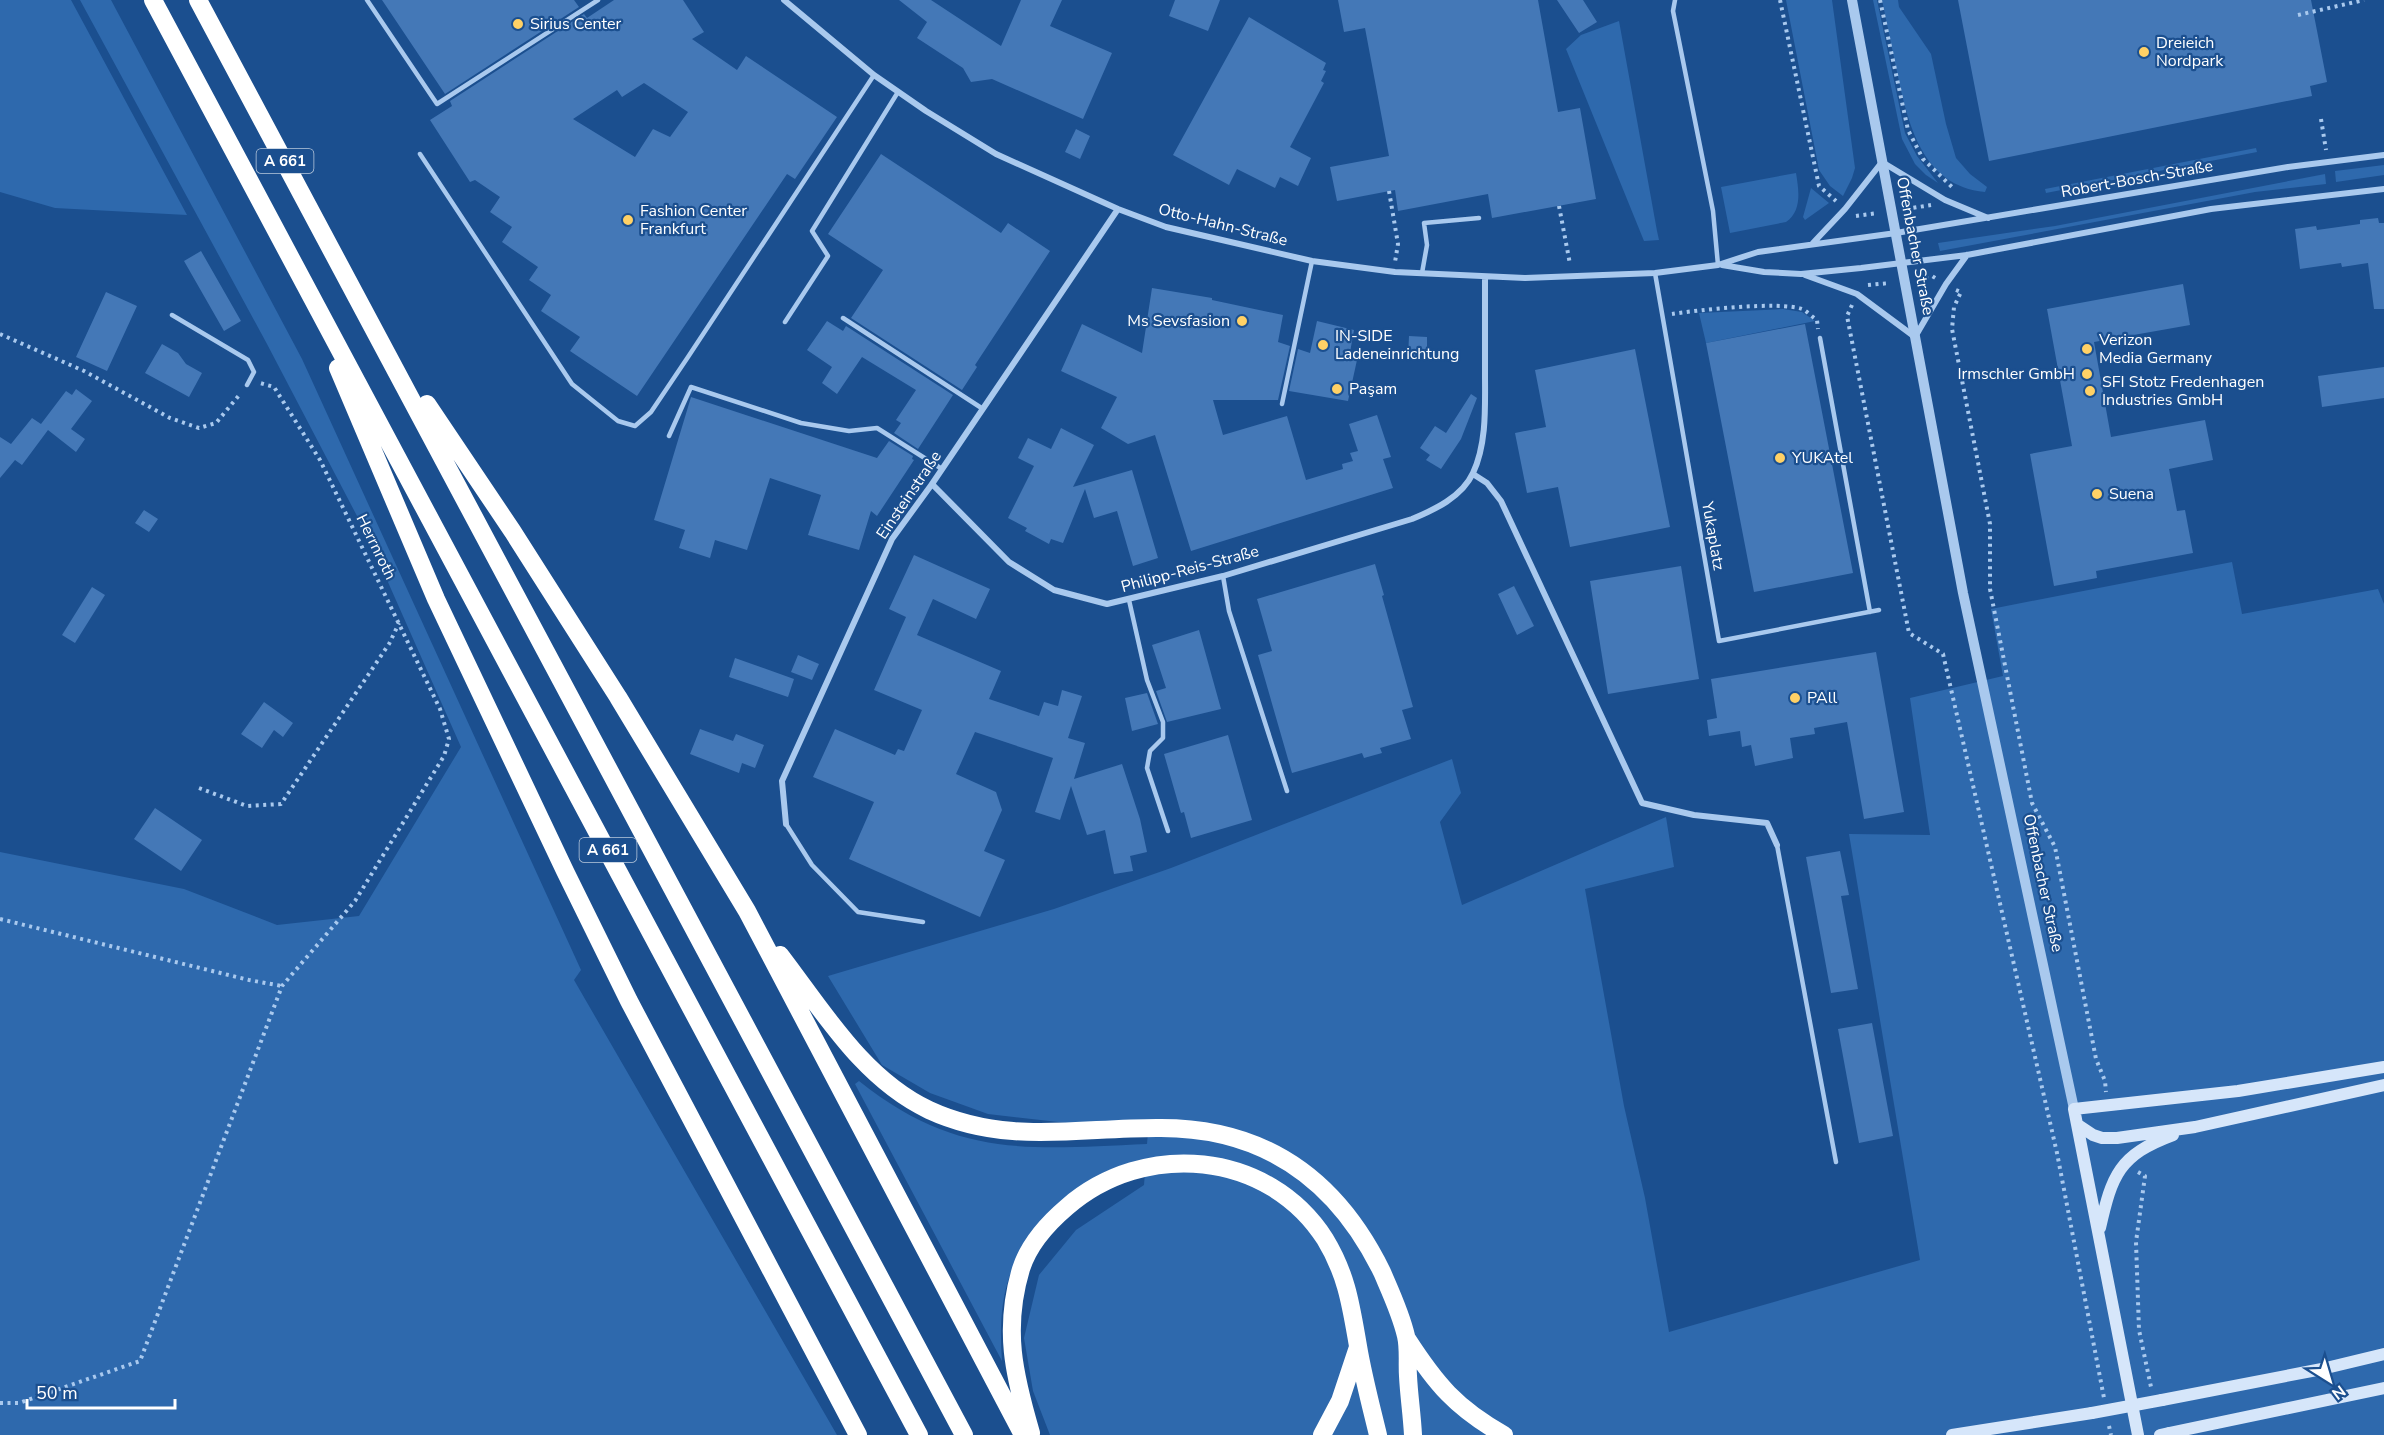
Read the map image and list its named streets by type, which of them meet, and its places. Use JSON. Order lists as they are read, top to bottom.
{
  "streets": {
    "highway": ["A 661"],
    "main road": ["Offenbacher Straße"],
    "street": [
      "Robert-Bosch-Straße",
      "Otto-Hahn-Straße",
      "Einsteinstraße",
      "Philipp-Reis-Straße"
    ],
    "lane": ["Yukaplatz"],
    "path": ["Herrnroth"]
  },
  "crossings": [
    ["Robert-Bosch-Straße", "Otto-Hahn-Straße"],
    ["Robert-Bosch-Straße", "Offenbacher Straße"],
    ["Otto-Hahn-Straße", "Offenbacher Straße"],
    ["Otto-Hahn-Straße", "Einsteinstraße"],
    ["Otto-Hahn-Straße", "Yukaplatz"],
    ["Otto-Hahn-Straße", "Philipp-Reis-Straße"],
    ["Einsteinstraße", "Philipp-Reis-Straße"]
  ],
  "places": [
    "Sirius Center",
    "Dreieich Nordpark",
    "Fashion Center Frankfurt",
    "Ms Sevsfasion",
    "IN-SIDE Ladeneinrichtung",
    "Verizon Media Germany",
    "Irmschler GmbH",
    "Paşam",
    "SFI Stotz Fredenhagen Industries GmbH",
    "YUKAtel",
    "Suena",
    "PAll"
  ],
  "scale_bar": "50 m",
  "north": "bottom right"
}
